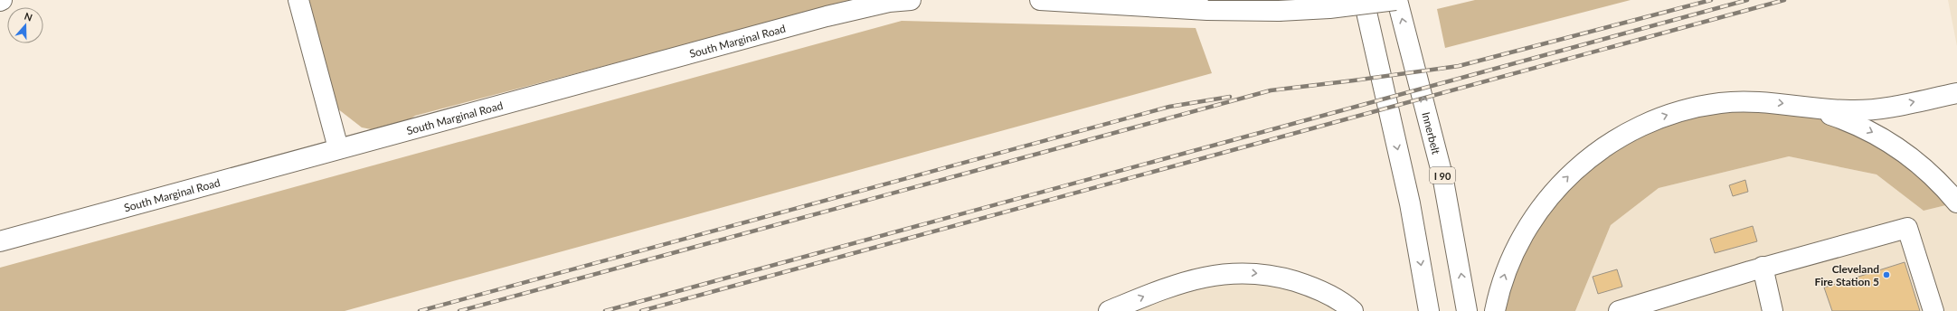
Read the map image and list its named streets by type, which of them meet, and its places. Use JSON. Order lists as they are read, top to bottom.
{
  "streets": {
    "main road": ["South Marginal Road", "Innerbelt", "I 90"]
  },
  "places": ["Cleveland Fire Station 5"],
  "north": "top"
}
